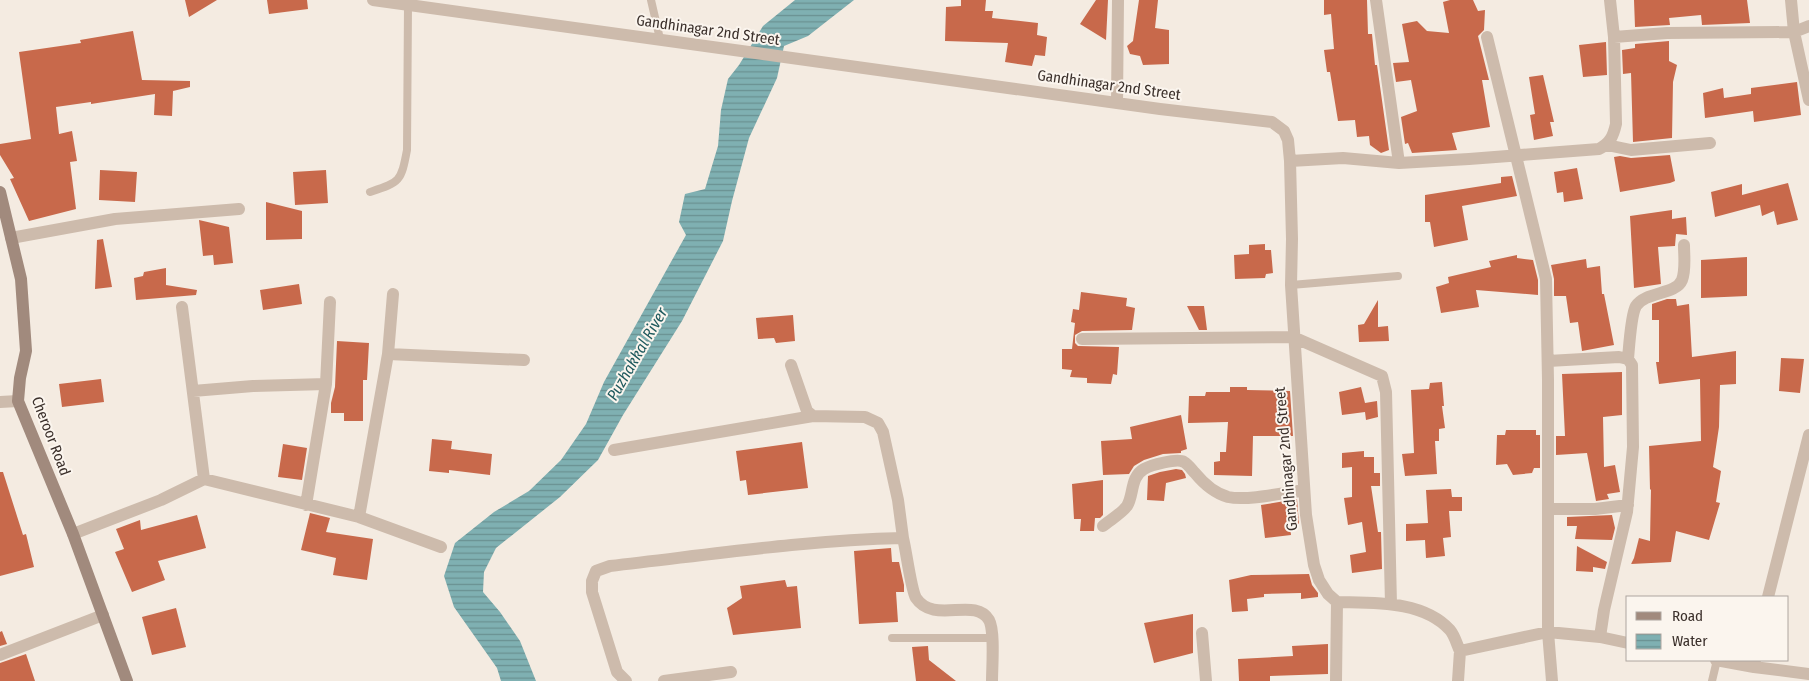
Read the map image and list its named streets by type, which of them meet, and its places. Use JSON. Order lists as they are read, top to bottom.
{
  "streets": {
    "main road": ["Cheroor Road"],
    "street": ["Gandhinagar 2nd Street"]
  },
  "water": ["Puzhakkal River"],
  "legend": ["Road", "Water"]
}
